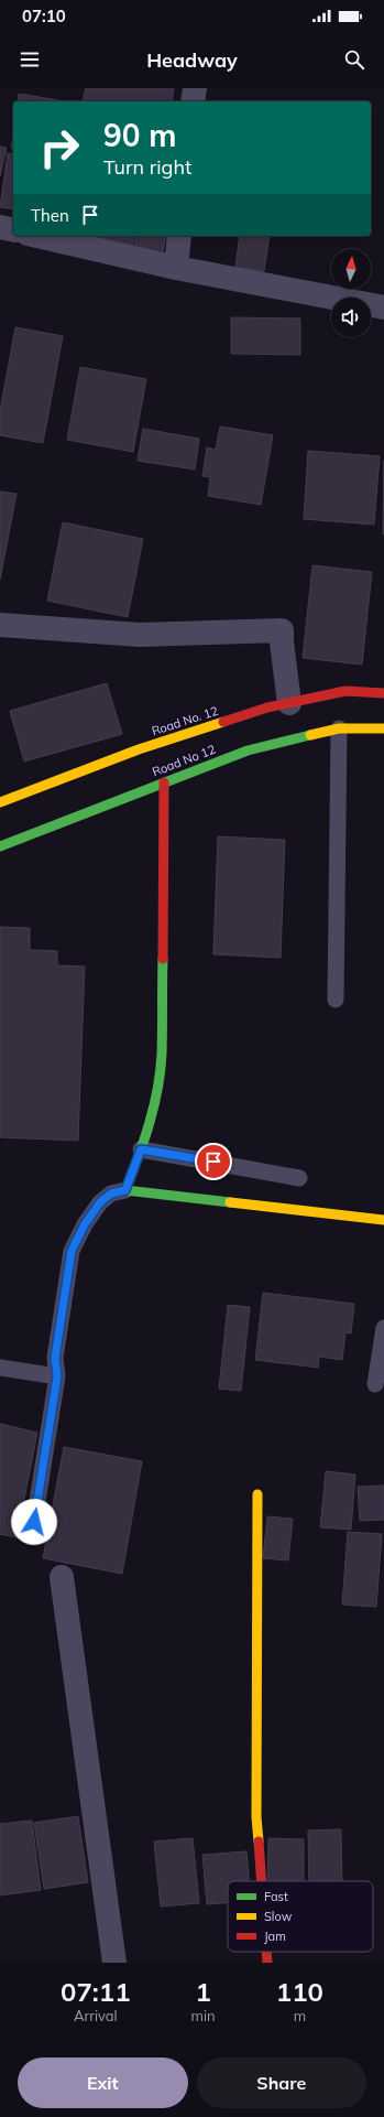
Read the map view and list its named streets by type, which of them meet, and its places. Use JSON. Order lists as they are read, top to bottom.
{
  "streets": {
    "street": ["Road No. 12", "Road No 12"]
  },
  "legend": ["Fast", "Slow", "Jam"],
  "north": "top",
  "page": {
    "status": "07:10",
    "header": "Headway",
    "turn": ["90 m", "Turn right"],
    "then": "Then",
    "eta": [
      "07:11",
      "Arrival",
      "1",
      "min",
      "110",
      "m"
    ],
    "buttons": ["Exit", "Share"]
  }
}
